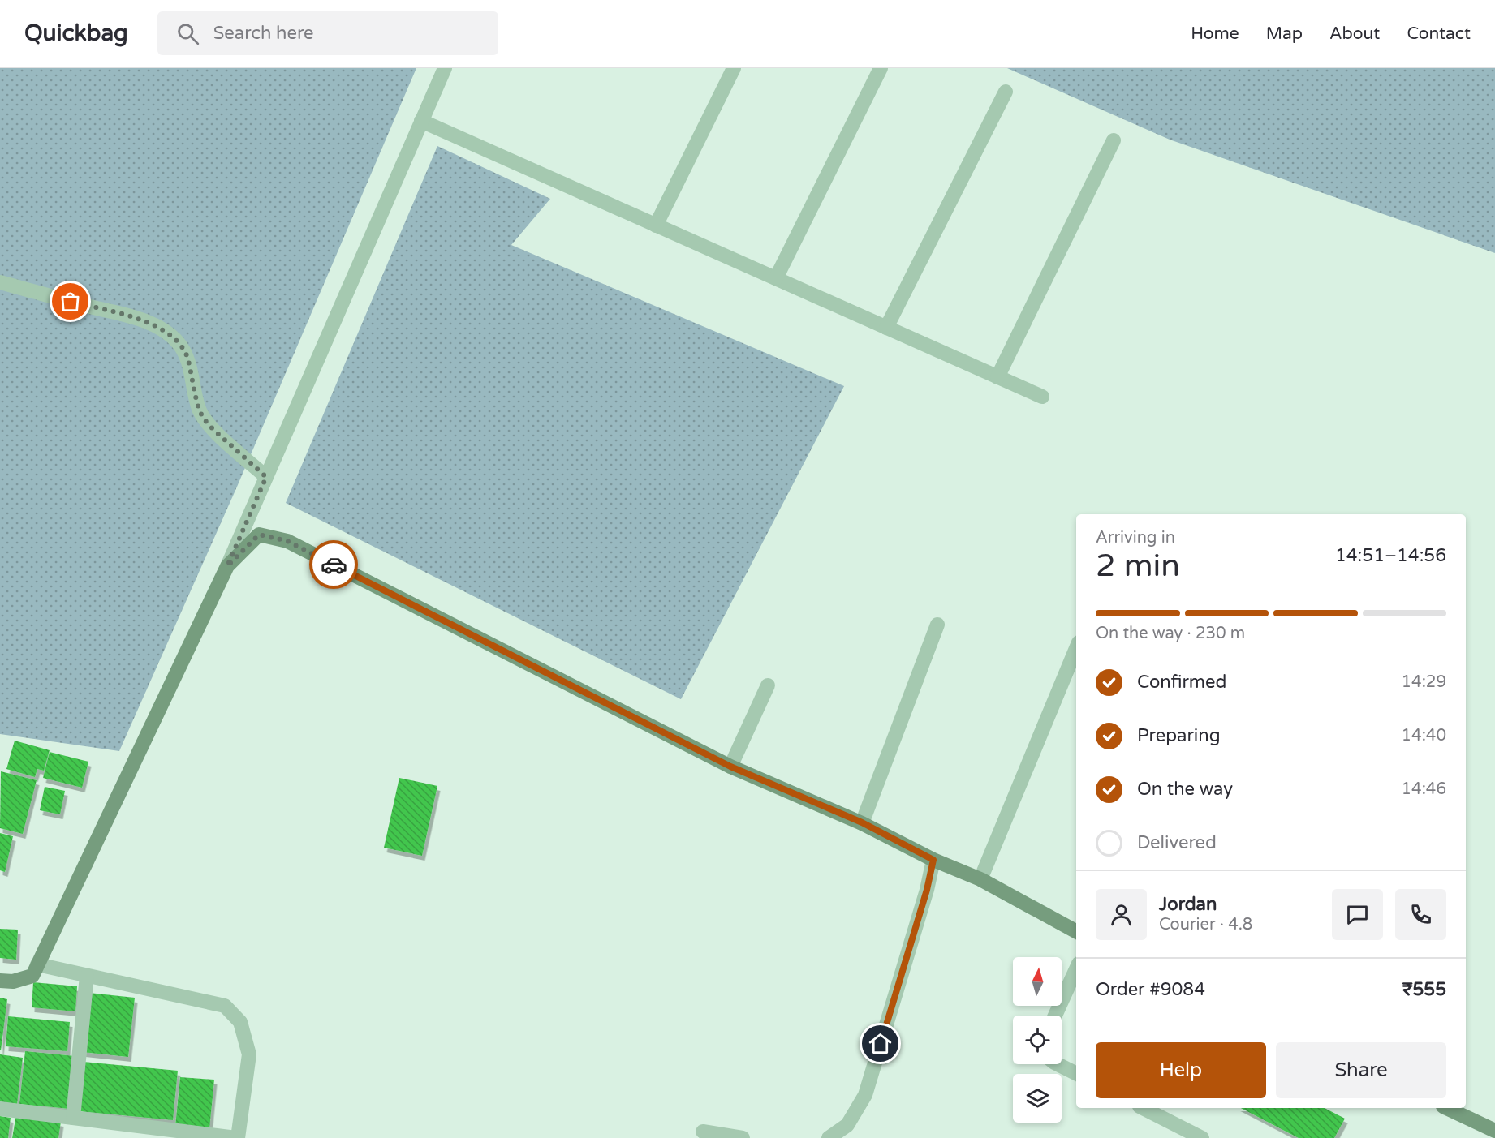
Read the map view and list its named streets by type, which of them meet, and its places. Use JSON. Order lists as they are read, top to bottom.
{
  "north": "top",
  "page": {
    "header": "Quickbag",
    "search": "Search here",
    "nav": [
      "Home",
      "Map",
      "About",
      "Contact"
    ],
    "heading": ["2 min", "Arriving in", "14:51–14:56"],
    "panel": [
      "Jordan",
      "Courier · 4.8",
      "Order #9084",
      "₹555"
    ],
    "bar": "On the way · 230 m",
    "list": [
      ["Confirmed", "14:29"],
      ["Preparing", "14:40"],
      ["On the way", "14:46"],
      "Delivered"
    ],
    "buttons": ["Help", "Share"]
  }
}
